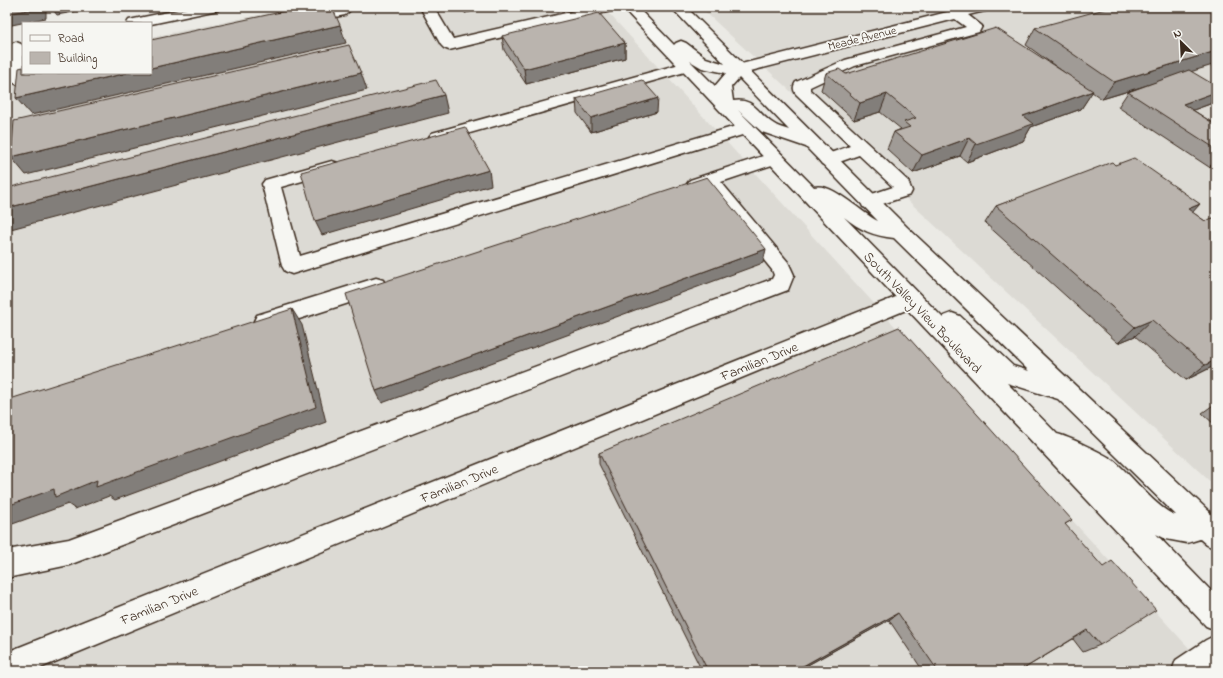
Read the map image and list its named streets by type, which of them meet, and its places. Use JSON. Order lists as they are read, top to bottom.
{
  "streets": {
    "main road": ["Meade Avenue", "South Valley View Boulevard", "Familian Drive"]
  },
  "crossings": [
    ["Meade Avenue", "South Valley View Boulevard"],
    ["South Valley View Boulevard", "Familian Drive"]
  ],
  "legend": ["Road", "Building"],
  "north": "top left"
}
